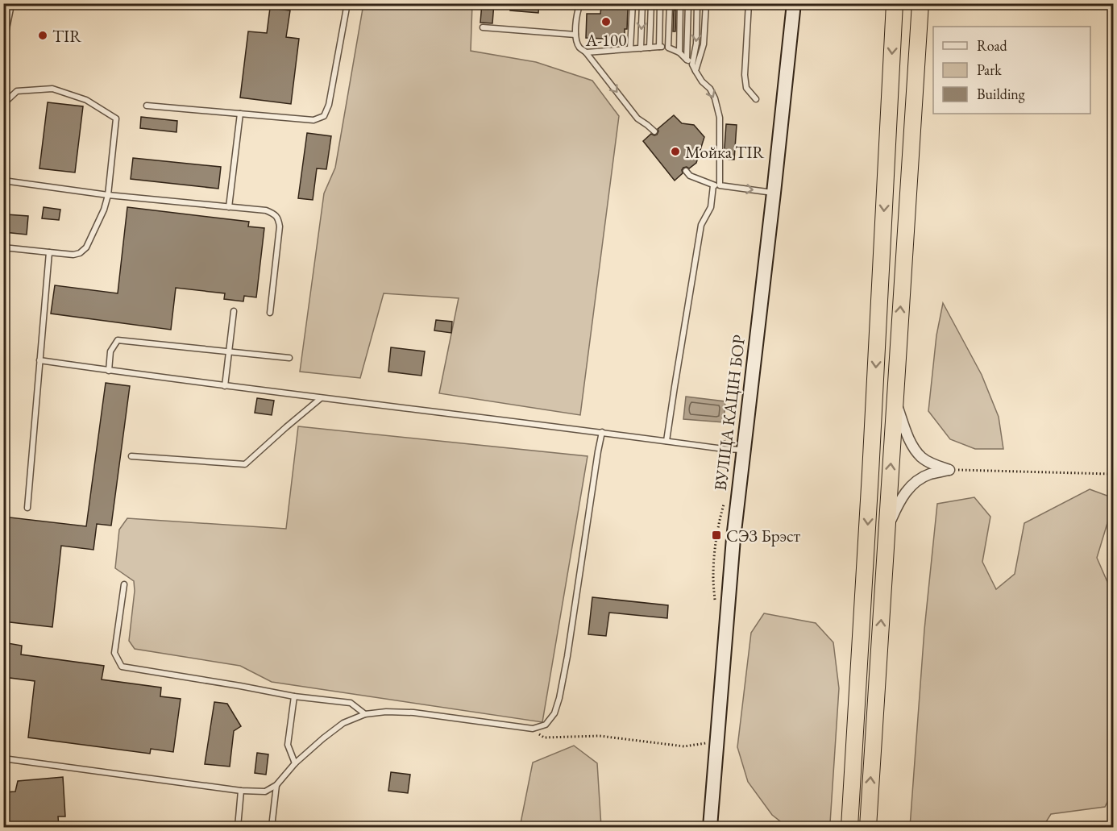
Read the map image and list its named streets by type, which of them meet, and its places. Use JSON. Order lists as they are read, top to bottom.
{
  "streets": {
    "main road": ["ВУЛІЦА КАЦІН БОР"]
  },
  "places": {
    "other": ["А-100", "TIR", "Мойка TIR"],
    "transit": ["СЭЗ Брэст"]
  },
  "legend": ["Road", "Park", "Building"]
}
